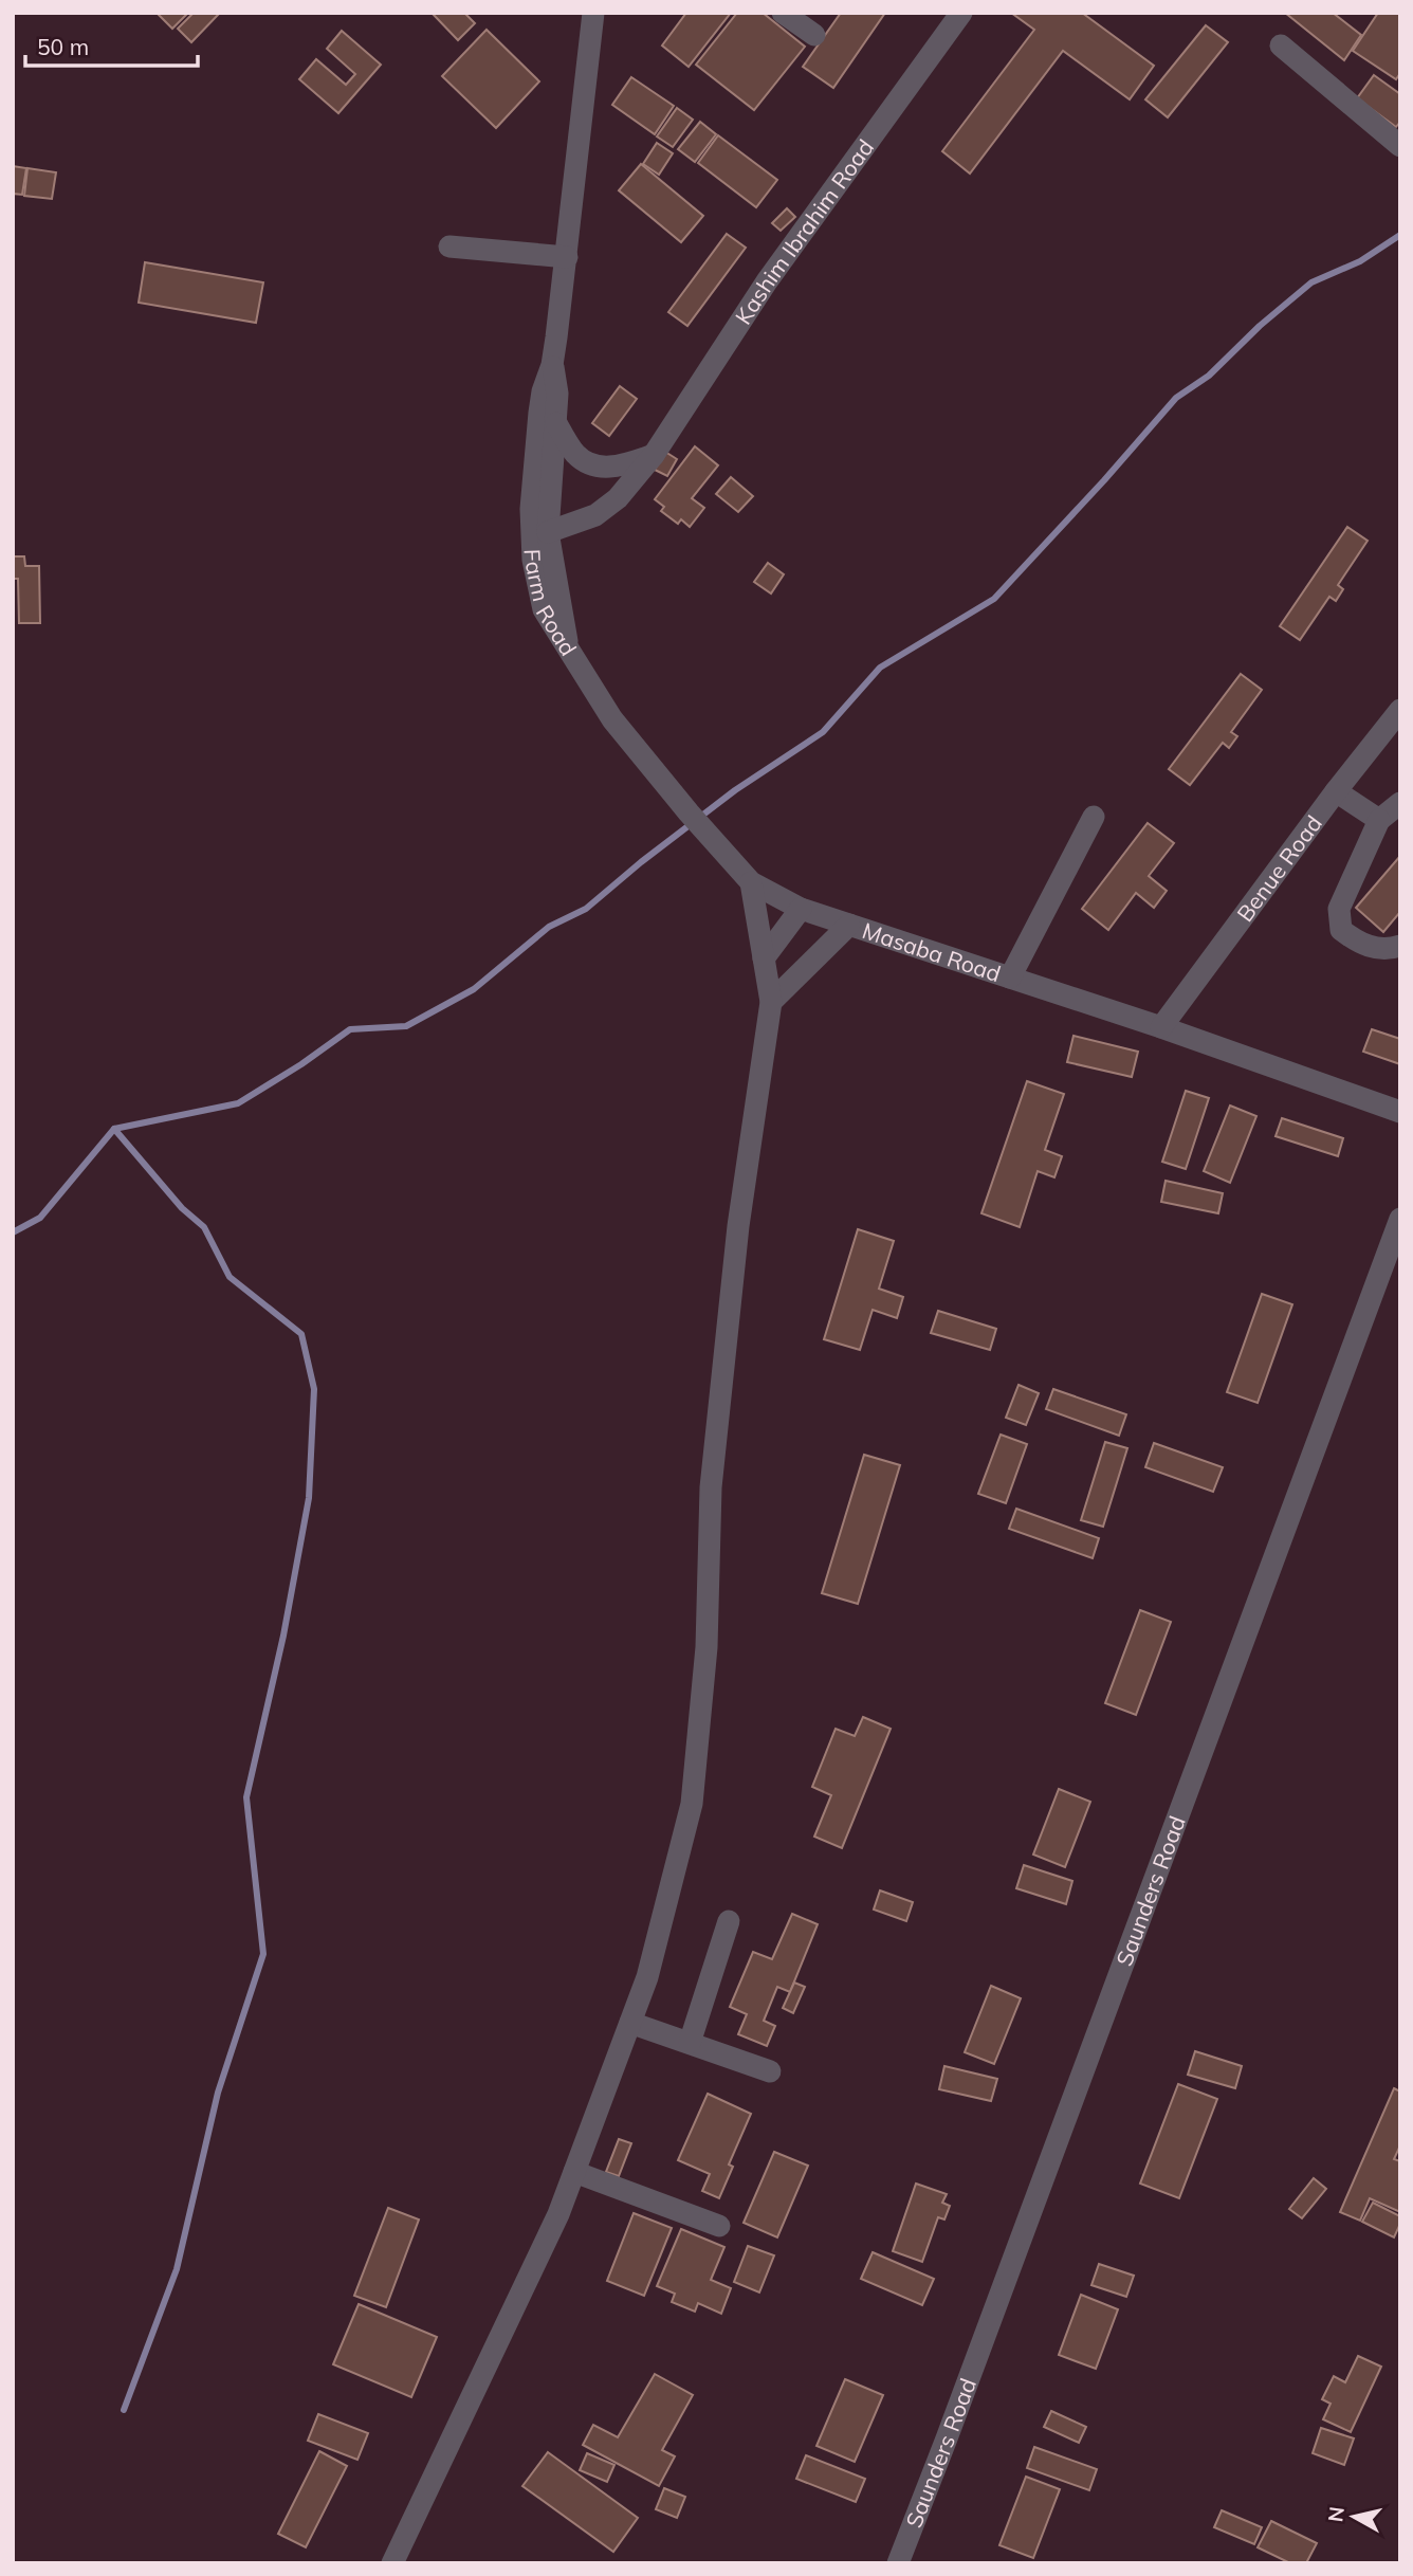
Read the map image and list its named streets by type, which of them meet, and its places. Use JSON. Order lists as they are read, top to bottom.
{
  "streets": {
    "street": [
      "Kashim Ibrahim Road",
      "Farm Road",
      "Benue Road",
      "Masaba Road",
      "Saunders Road"
    ]
  },
  "crossings": [
    ["Kashim Ibrahim Road", "Farm Road"],
    ["Farm Road", "Masaba Road"],
    ["Benue Road", "Masaba Road"]
  ],
  "scale_bar": "50 m",
  "north": "left"
}
